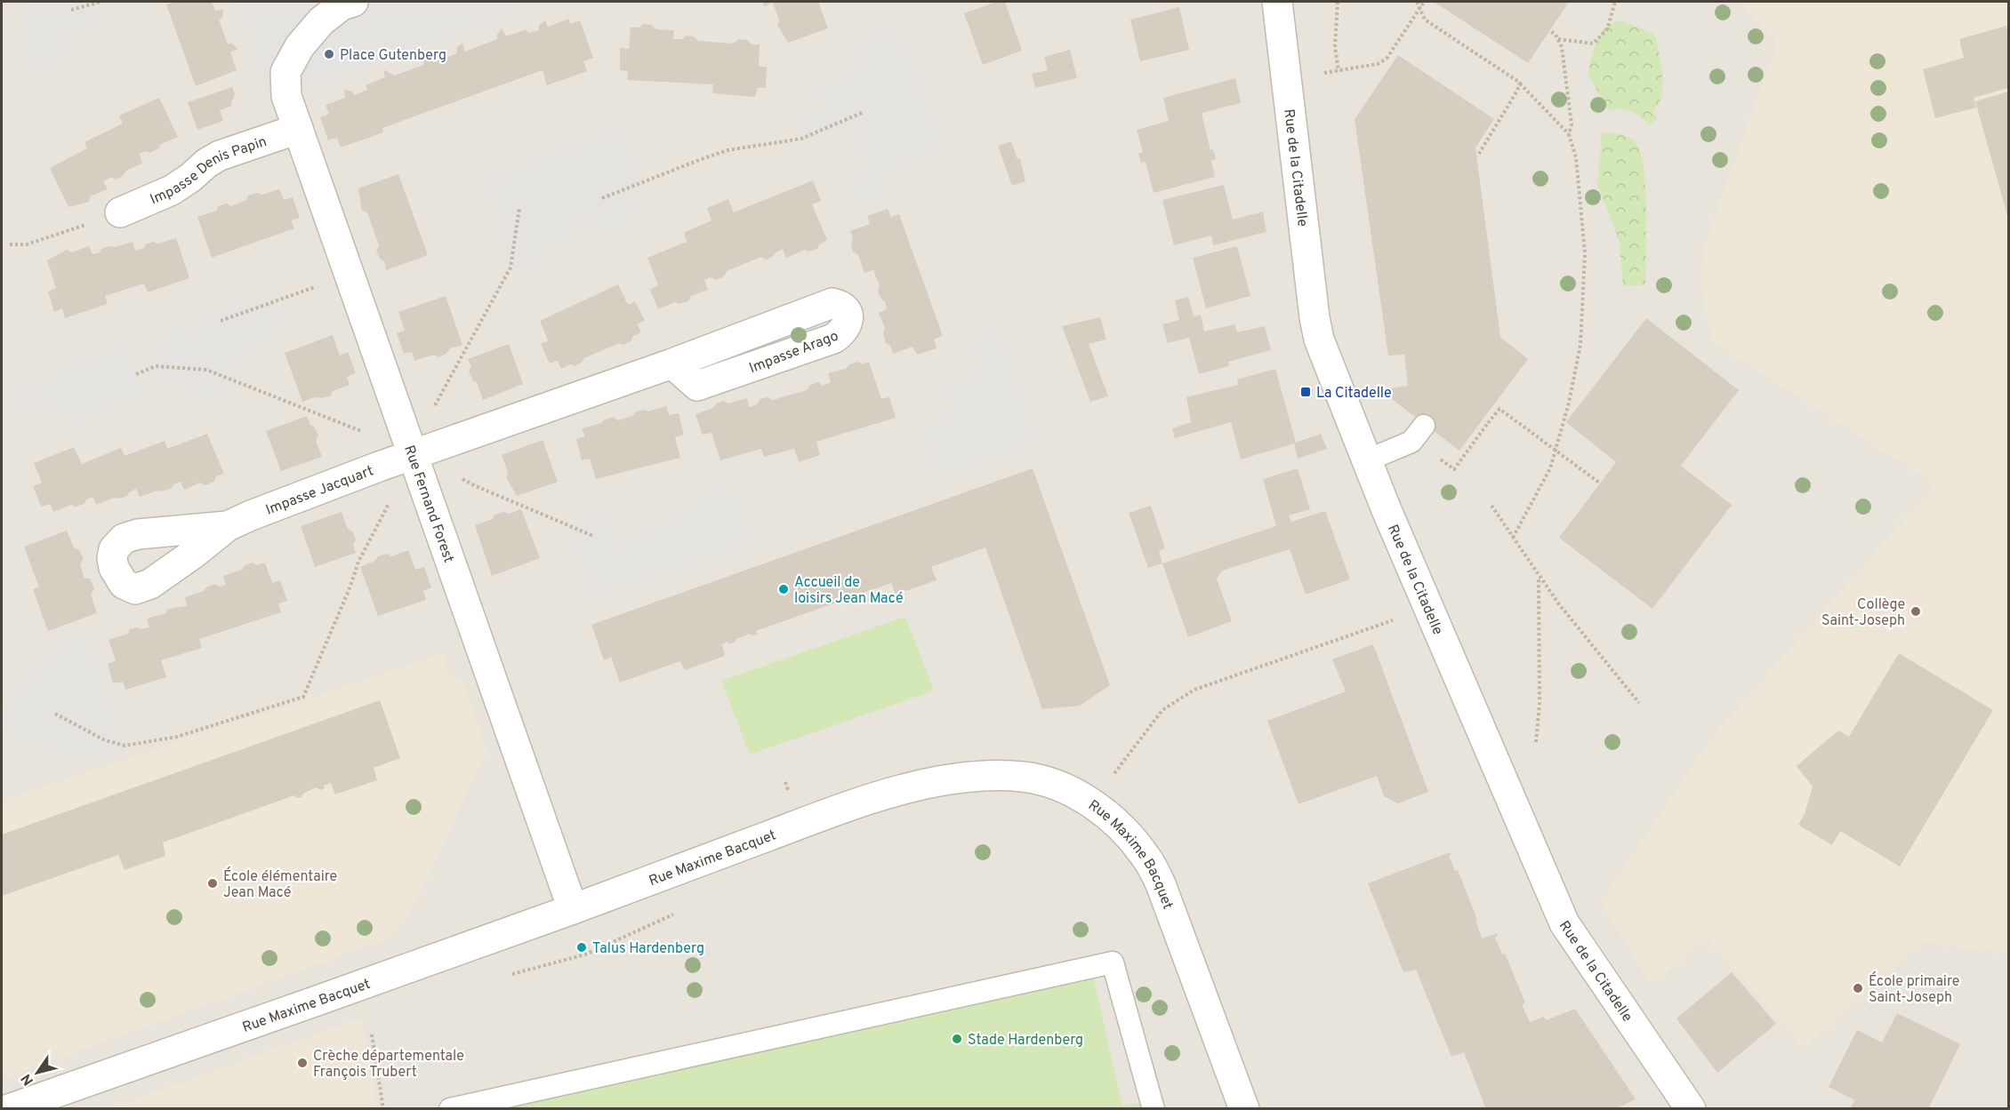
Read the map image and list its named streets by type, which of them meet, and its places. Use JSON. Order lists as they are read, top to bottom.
{
  "streets": {
    "street": [
      "Rue de la Citadelle",
      "Impasse Denis Papin",
      "Impasse Arago",
      "Impasse Jacquart",
      "Rue Fernand Forest",
      "Rue Maxime Bacquet"
    ]
  },
  "crossings": [
    ["Impasse Denis Papin", "Rue Fernand Forest"],
    ["Impasse Arago", "Impasse Jacquart"],
    ["Impasse Arago", "Rue Fernand Forest"],
    ["Impasse Jacquart", "Rue Fernand Forest"],
    ["Rue Fernand Forest", "Rue Maxime Bacquet"]
  ],
  "places": {
    "other": [
      "Place Gutenberg",
      "Accueil de loisirs Jean Macé",
      "Collège Saint-Joseph",
      "École élémentaire Jean Macé",
      "Talus Hardenberg",
      "École primaire Saint-Joseph",
      "Stade Hardenberg",
      "Crèche départementale François Trubert"
    ],
    "transit": ["La Citadelle"]
  },
  "north": "bottom left"
}
